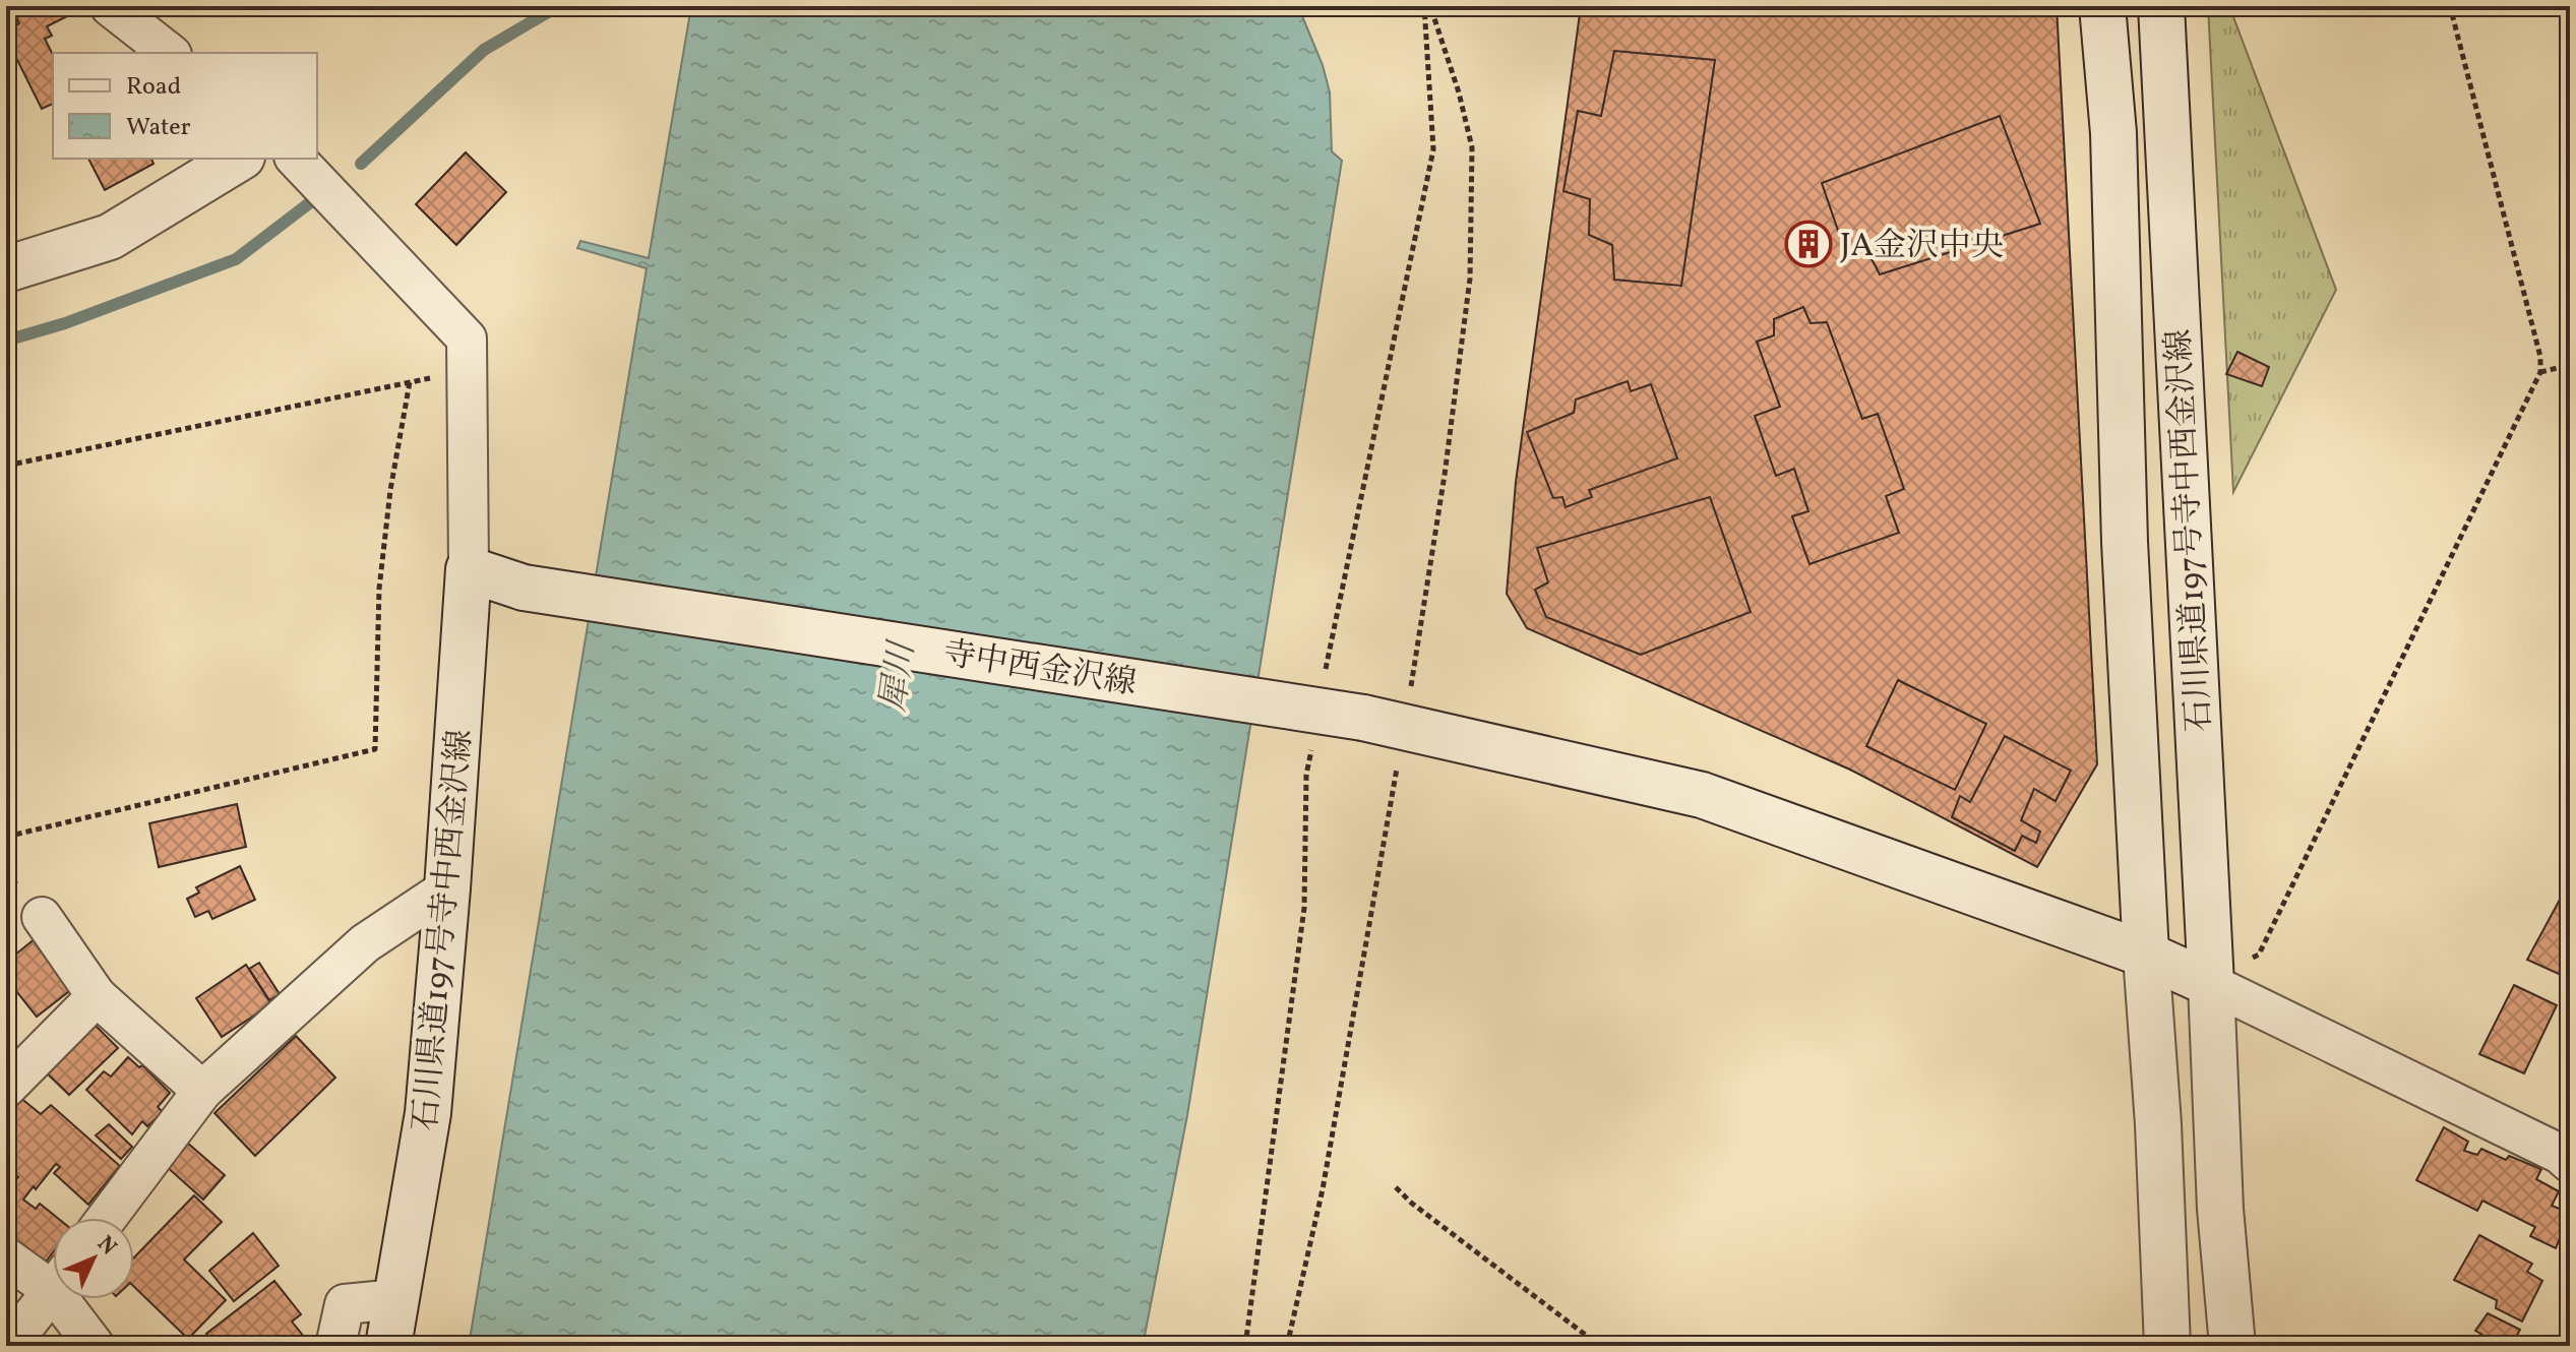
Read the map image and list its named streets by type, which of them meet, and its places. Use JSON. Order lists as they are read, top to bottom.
{
  "streets": {
    "main road": ["石川県道197号寺中西金沢線", "寺中西金沢線"]
  },
  "crossings": [
    ["石川県道197号寺中西金沢線", "寺中西金沢線"]
  ],
  "water": ["犀川"],
  "places": {
    "building": ["JA金沢中央"]
  },
  "legend": ["Road", "Water"],
  "north": "top right"
}
